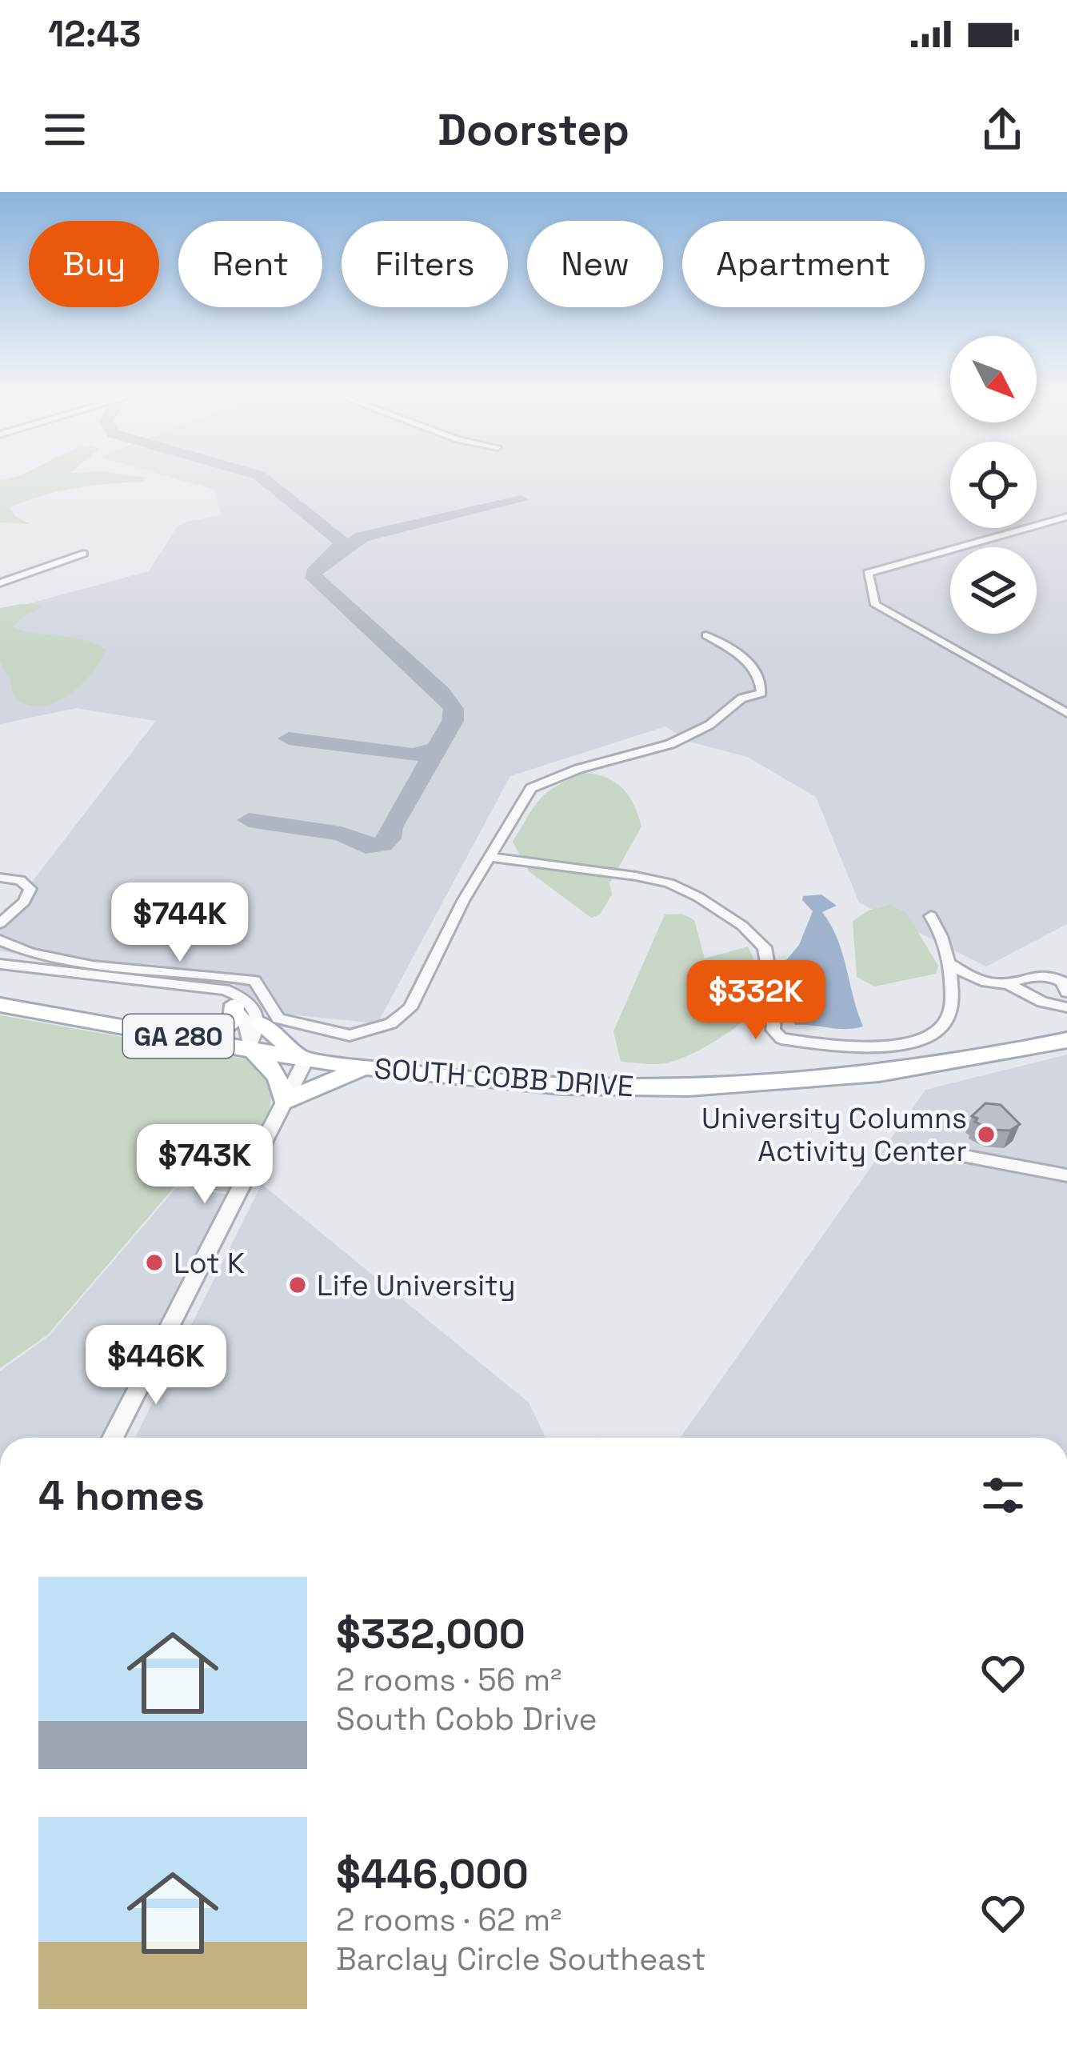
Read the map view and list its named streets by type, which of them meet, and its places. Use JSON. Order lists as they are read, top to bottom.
{
  "streets": {
    "main road": ["GA 280", "SOUTH COBB DRIVE"]
  },
  "places": ["University Columns Activity Center", "Lot K", "Life University"],
  "north": "bottom right",
  "page": {
    "status": "12:43",
    "header": "Doorstep",
    "chip": [
      "Buy",
      "Rent",
      "Filters",
      "New",
      "Apartment"
    ],
    "price": [
      "$744K",
      "$332K",
      "$743K",
      "$446K"
    ],
    "heading": "4 homes",
    "list": [
      {
        "name": "$332,000",
        "note": "2 rooms · 56 m² · South Cobb Drive"
      },
      {
        "name": "$446,000",
        "note": "2 rooms · 62 m² · Barclay Circle Southeast"
      }
    ]
  }
}
